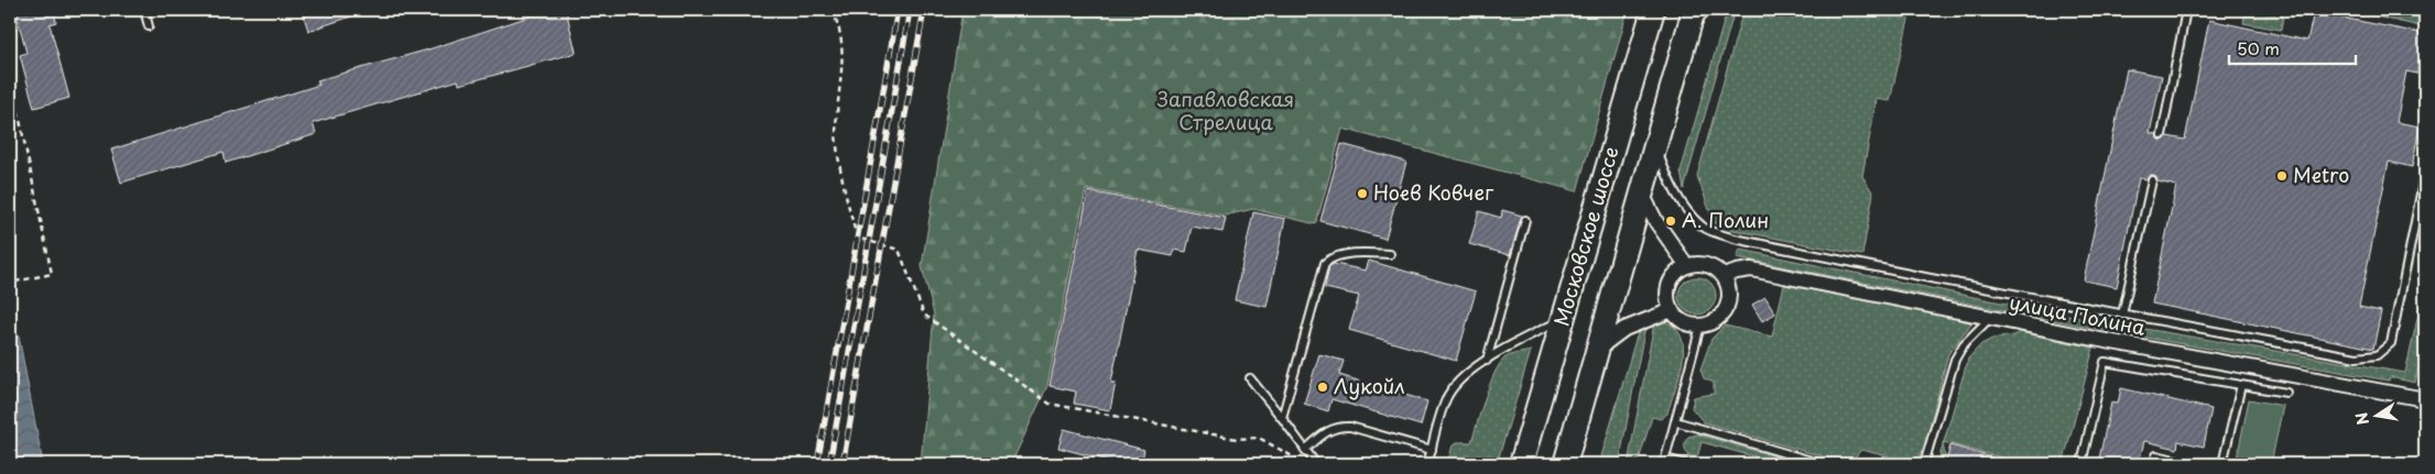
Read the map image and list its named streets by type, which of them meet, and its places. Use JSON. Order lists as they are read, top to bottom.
{
  "streets": {
    "main road": ["Московское шоссе"],
    "street": ["улица Полина"]
  },
  "parks": ["Запавловская Стрелица"],
  "places": [
    "Metro",
    "Ноев Ковчег",
    "А. Полин",
    "Лукойл"
  ],
  "scale_bar": "50 m",
  "north": "left"
}
